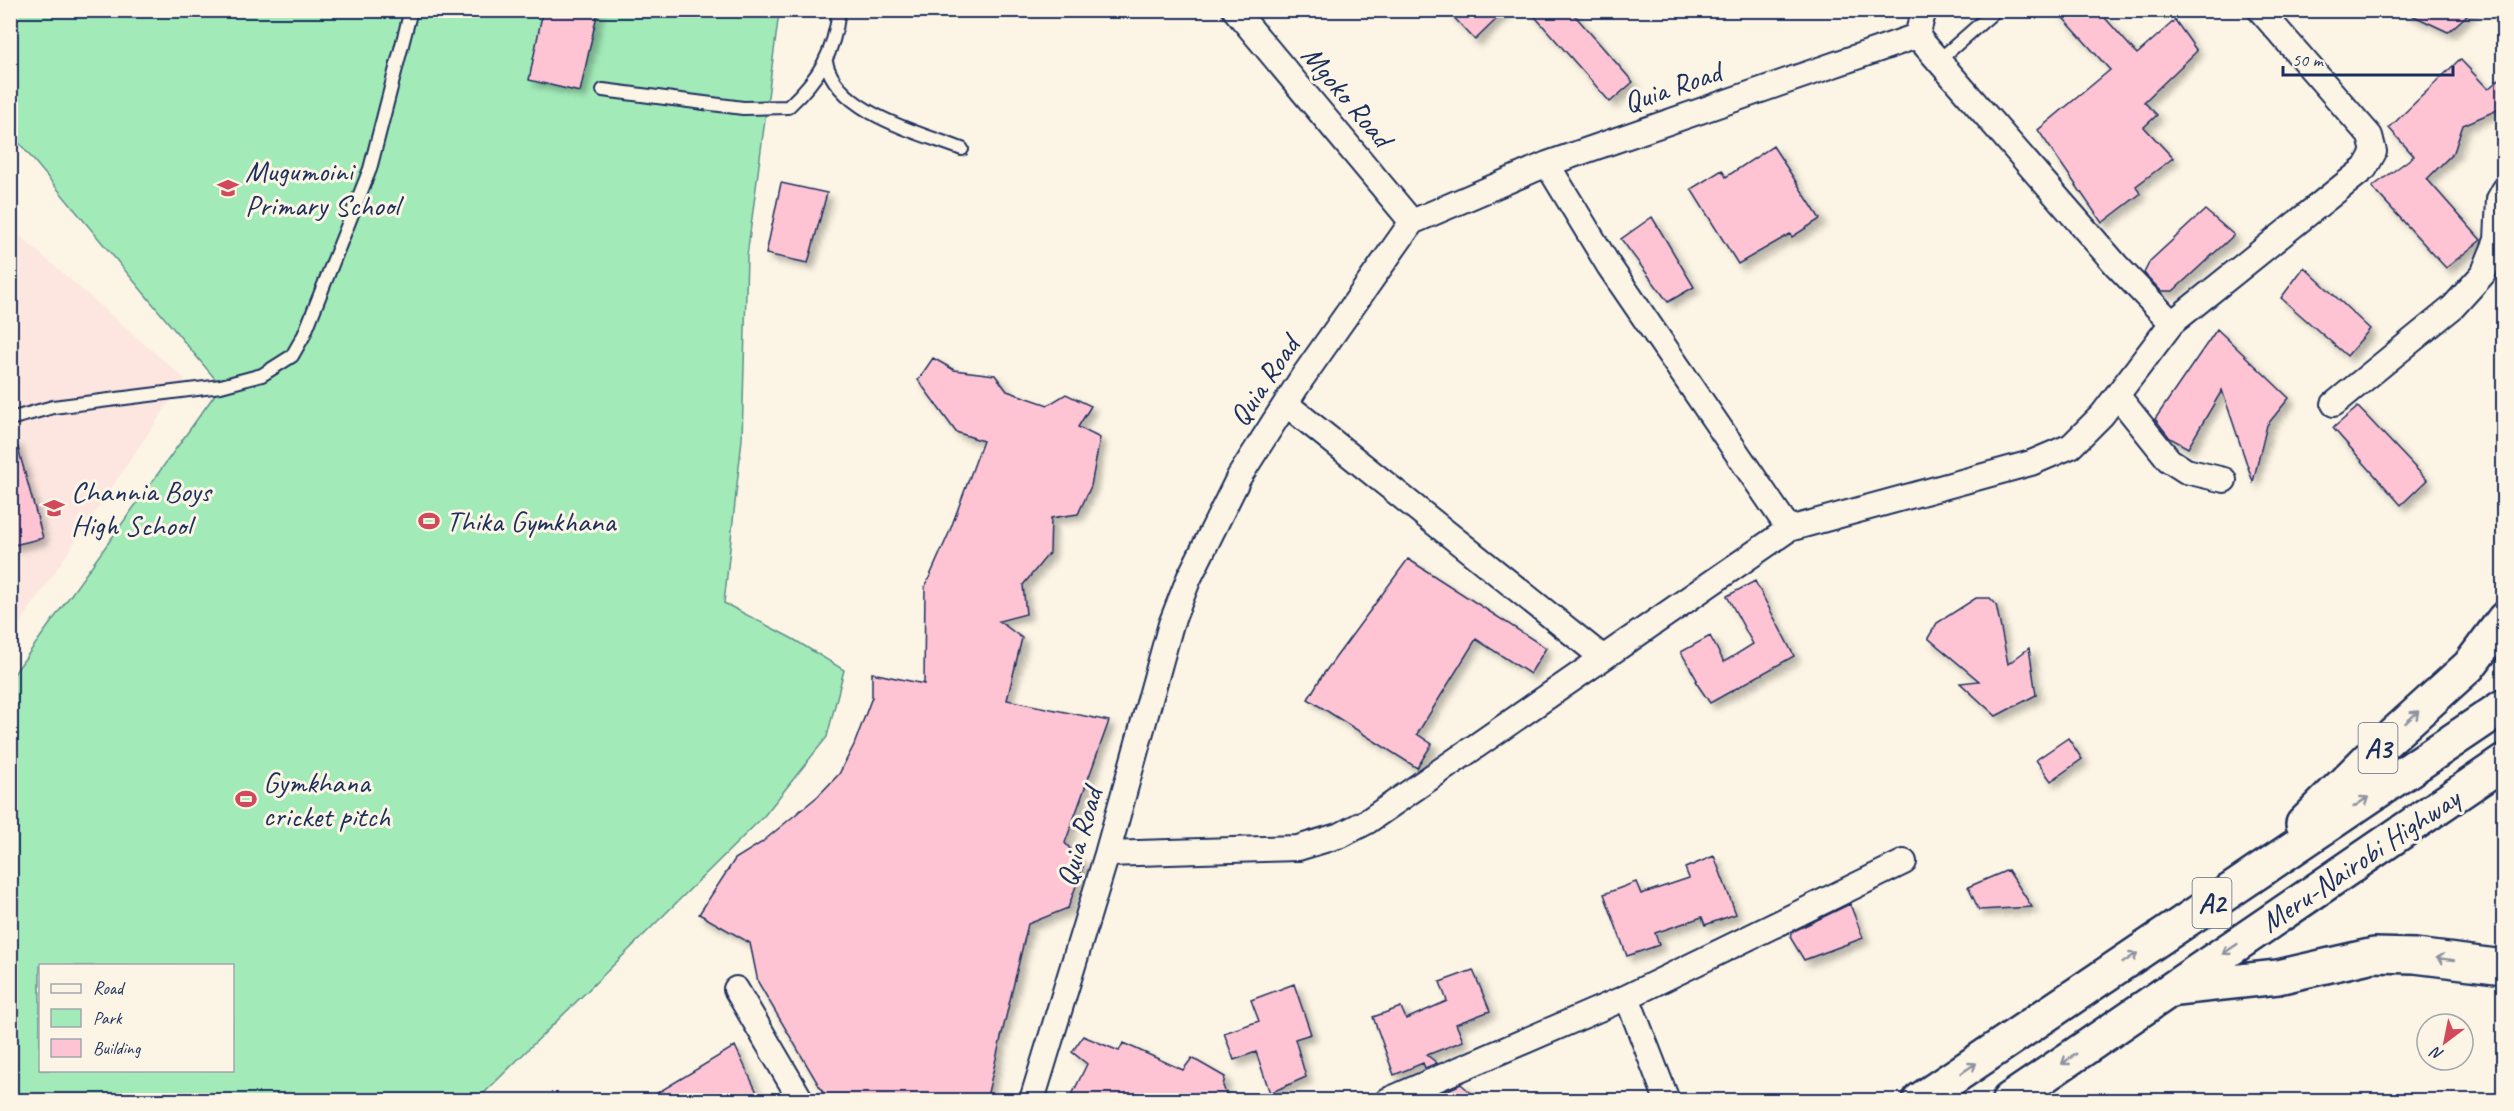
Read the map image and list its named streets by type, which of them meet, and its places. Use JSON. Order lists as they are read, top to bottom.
{
  "streets": {
    "highway": ["A3", "Meru-Nairobi Highway", "A2"],
    "street": ["Quia Road", "Mgoko Road"]
  },
  "crossings": [
    ["Quia Road", "Mgoko Road"],
    ["A3", "Meru-Nairobi Highway"]
  ],
  "places": {
    "school or university": ["Mugumoini Primary School", "Channia Boys High School"],
    "sports": ["Thika Gymkhana", "Gymkhana cricket pitch"]
  },
  "legend": ["Road", "Park", "Building"],
  "scale_bar": "50 m",
  "north": "bottom left"
}
